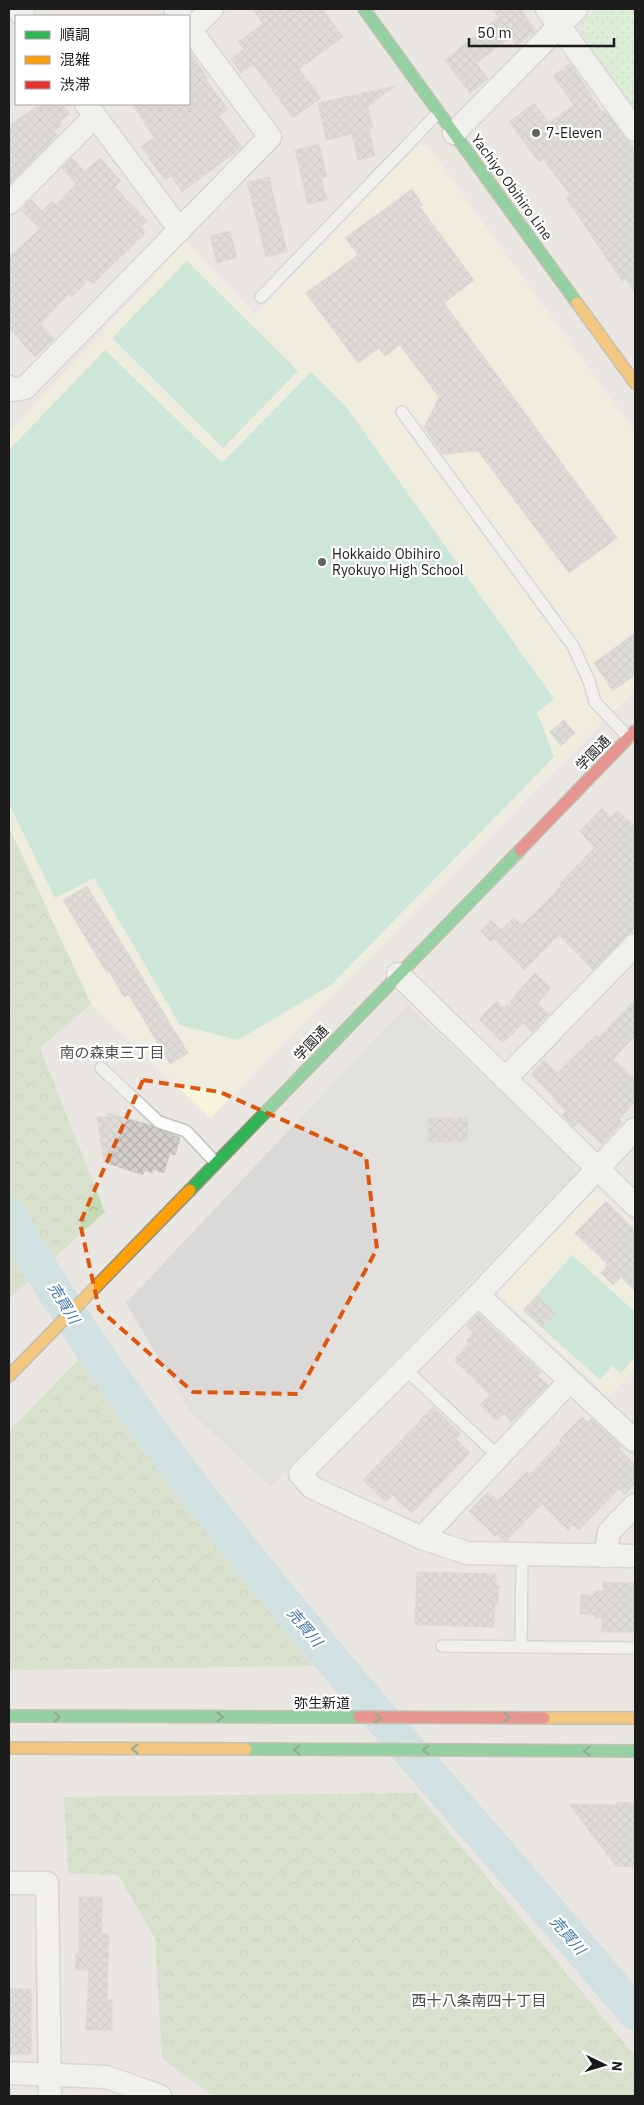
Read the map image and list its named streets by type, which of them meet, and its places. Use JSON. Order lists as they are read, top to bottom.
{
  "streets": {
    "street": ["Yachiyo Obihiro Line", "学園通", "弥生新道"]
  },
  "districts": ["南の森東三丁目", "西十八条南四十丁目"],
  "water": ["売買川"],
  "places": ["7-Eleven", "Hokkaido Obihiro Ryokuyo High School"],
  "legend": ["順調", "混雑", "渋滞"],
  "scale_bar": "50 m",
  "north": "right"
}
